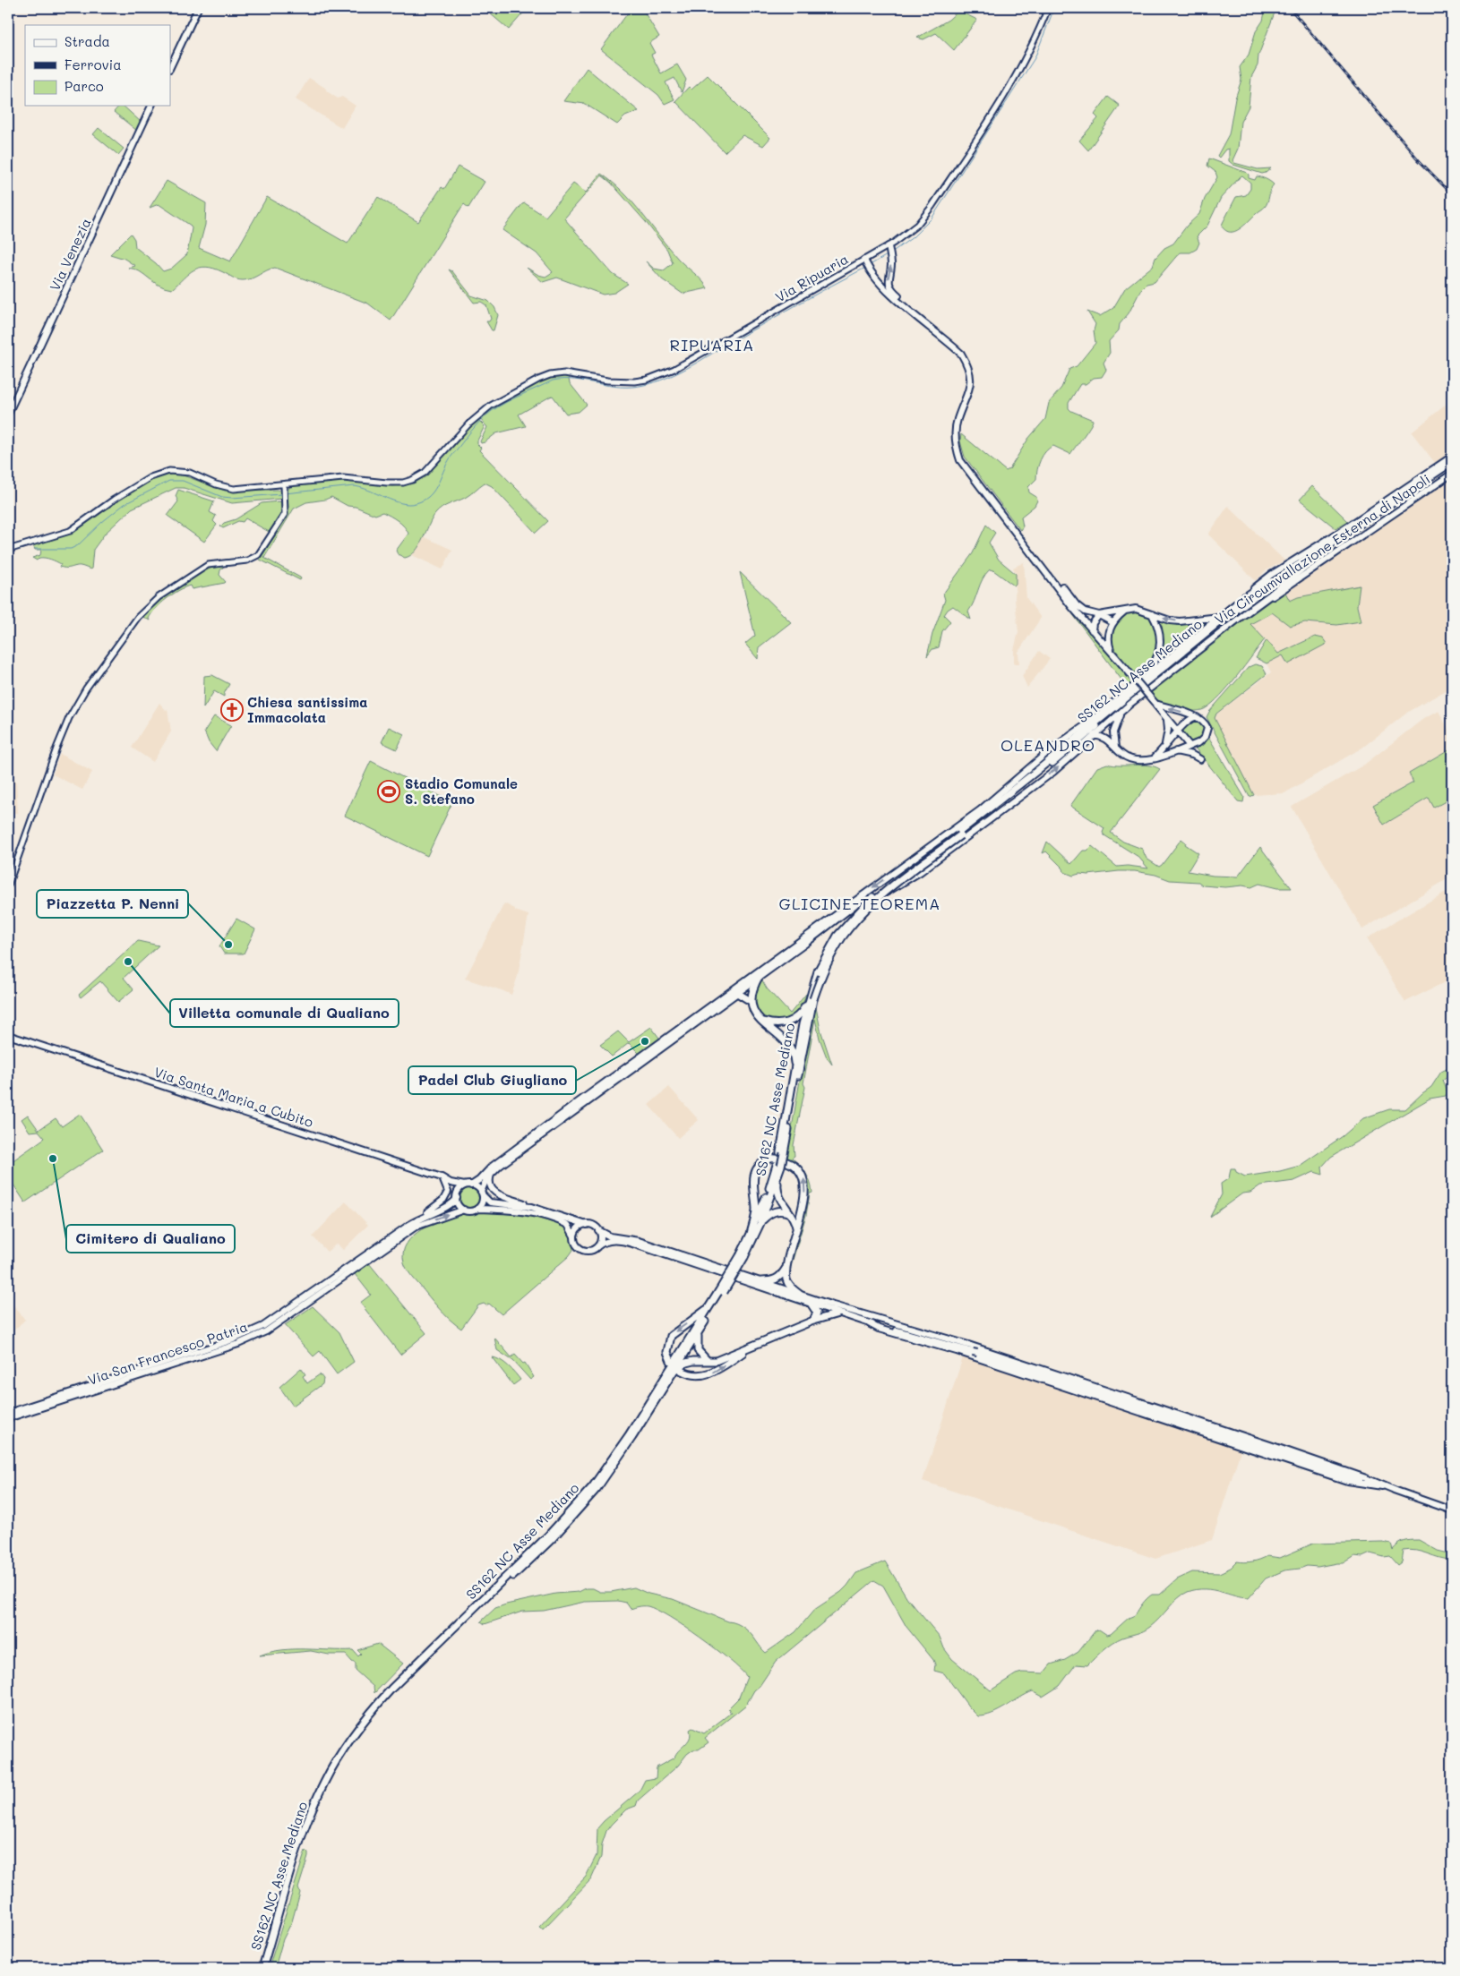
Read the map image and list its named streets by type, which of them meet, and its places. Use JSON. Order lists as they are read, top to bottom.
{
  "streets": {
    "highway": ["SS162 NC Asse Mediano"],
    "main road": [
      "Via Venezia",
      "Via Circumvallazione Esterna di Napoli",
      "Via Santa Maria a Cubito",
      "Via San Francesco Patria"
    ],
    "street": ["Via Ripuaria"]
  },
  "crossings": [
    ["Via Circumvallazione Esterna di Napoli", "Via Santa Maria a Cubito"],
    ["Via Circumvallazione Esterna di Napoli", "Via San Francesco Patria"],
    ["Via Santa Maria a Cubito", "Via San Francesco Patria"]
  ],
  "districts": ["RIPUARIA", "OLEANDRO", "GLICINE-TEOREMA"],
  "places": {
    "church": ["Chiesa santissima Immacolata"],
    "sports": ["Stadio Comunale S. Stefano"],
    "other": [
      "Piazzetta P. Nenni",
      "Villetta comunale di Qualiano",
      "Padel Club Giugliano",
      "Cimitero di Qualiano"
    ]
  },
  "legend": ["Strada", "Ferrovia", "Parco"]
}
